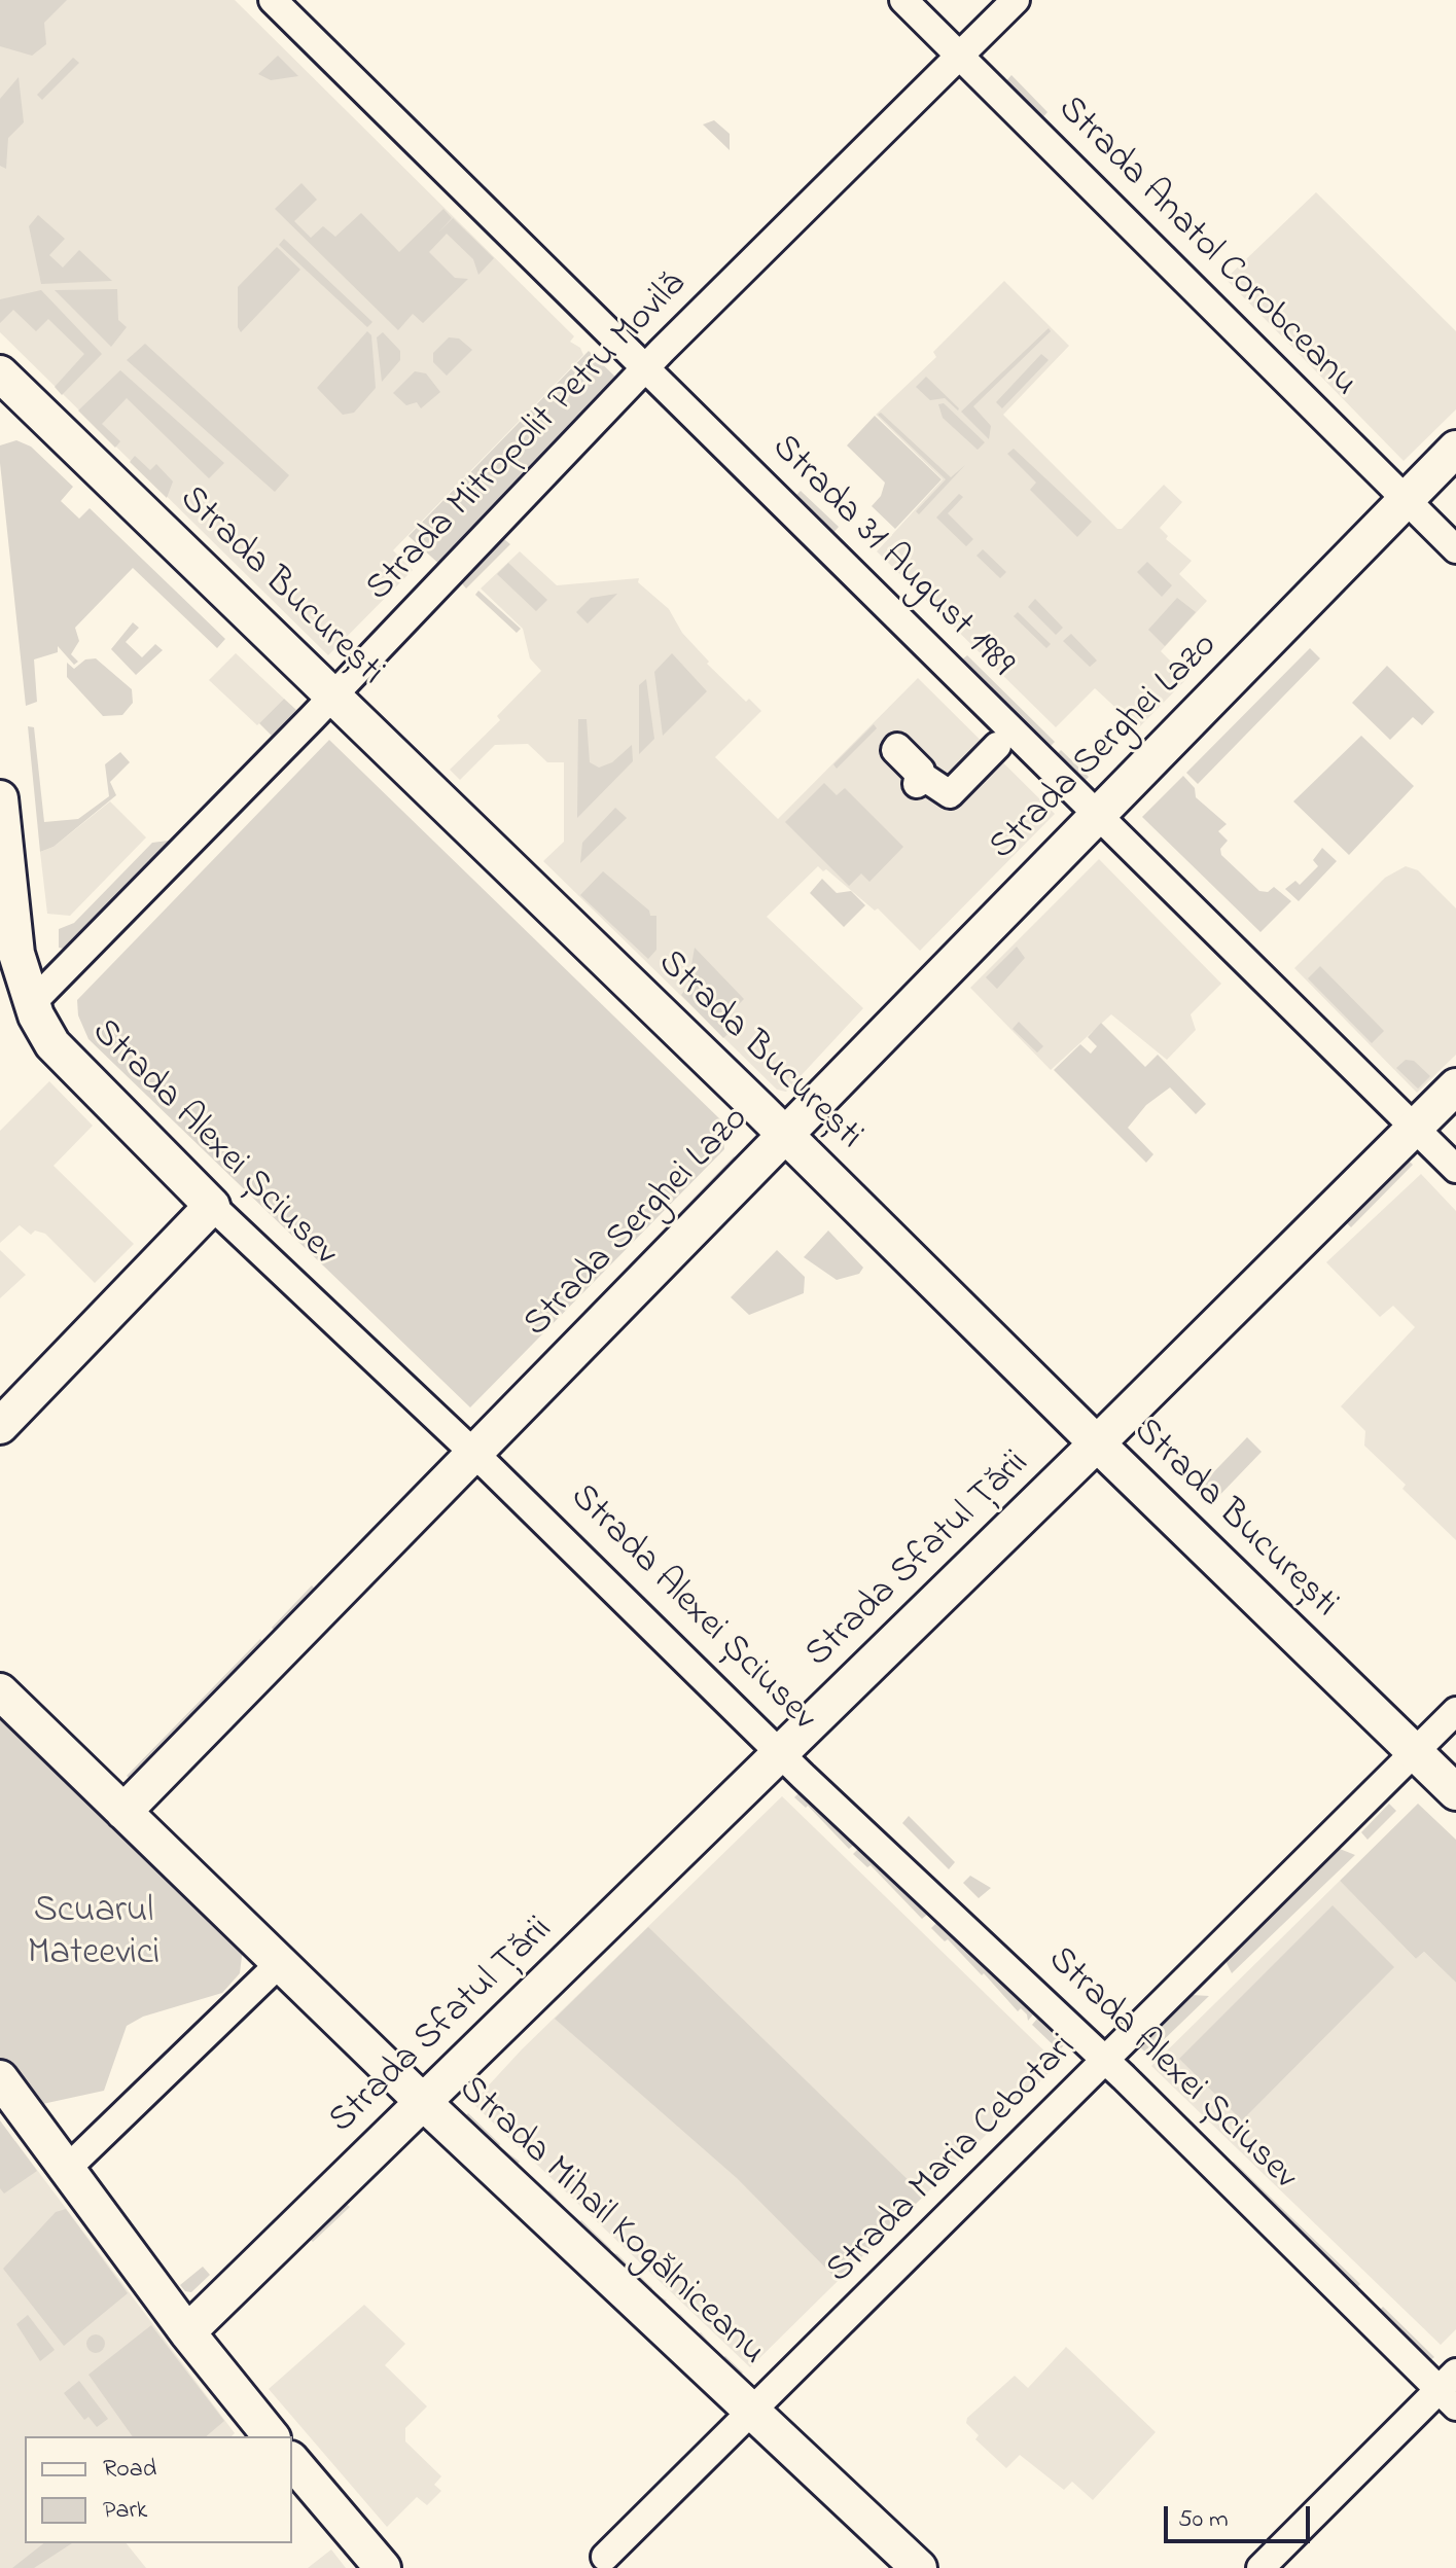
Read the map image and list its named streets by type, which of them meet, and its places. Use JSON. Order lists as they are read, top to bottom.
{
  "streets": {
    "main road": [
      "Strada București",
      "Strada Serghei Lazo",
      "Strada Alexei Șciusev",
      "Strada Sfatul Țării",
      "Strada Mihail Kogălniceanu"
    ],
    "street": [
      "Strada Anatol Corobceanu",
      "Strada Mitropolit Petru Movilă",
      "Strada 31 August 1989",
      "Strada Maria Cebotari"
    ]
  },
  "crossings": [
    ["Strada Anatol Corobceanu", "Strada Mitropolit Petru Movilă"],
    ["Strada Anatol Corobceanu", "Strada Serghei Lazo"],
    ["Strada Mitropolit Petru Movilă", "Strada 31 August 1989"],
    ["Strada Mitropolit Petru Movilă", "Strada București"],
    ["Strada Mitropolit Petru Movilă", "Strada Alexei Șciusev"],
    ["Strada 31 August 1989", "Strada Serghei Lazo"],
    ["Strada 31 August 1989", "Strada Sfatul Țării"],
    ["Strada București", "Strada Serghei Lazo"],
    ["Strada București", "Strada Sfatul Țării"],
    ["Strada București", "Strada Maria Cebotari"],
    ["Strada Serghei Lazo", "Strada Alexei Șciusev"],
    ["Strada Serghei Lazo", "Strada Mihail Kogălniceanu"],
    ["Strada Alexei Șciusev", "Strada Sfatul Țării"],
    ["Strada Alexei Șciusev", "Strada Maria Cebotari"],
    ["Strada Sfatul Țării", "Strada Mihail Kogălniceanu"],
    ["Strada Maria Cebotari", "Strada Mihail Kogălniceanu"]
  ],
  "parks": ["Scuarul Mateevici"],
  "legend": ["Road", "Park"],
  "scale_bar": "50 m"
}
